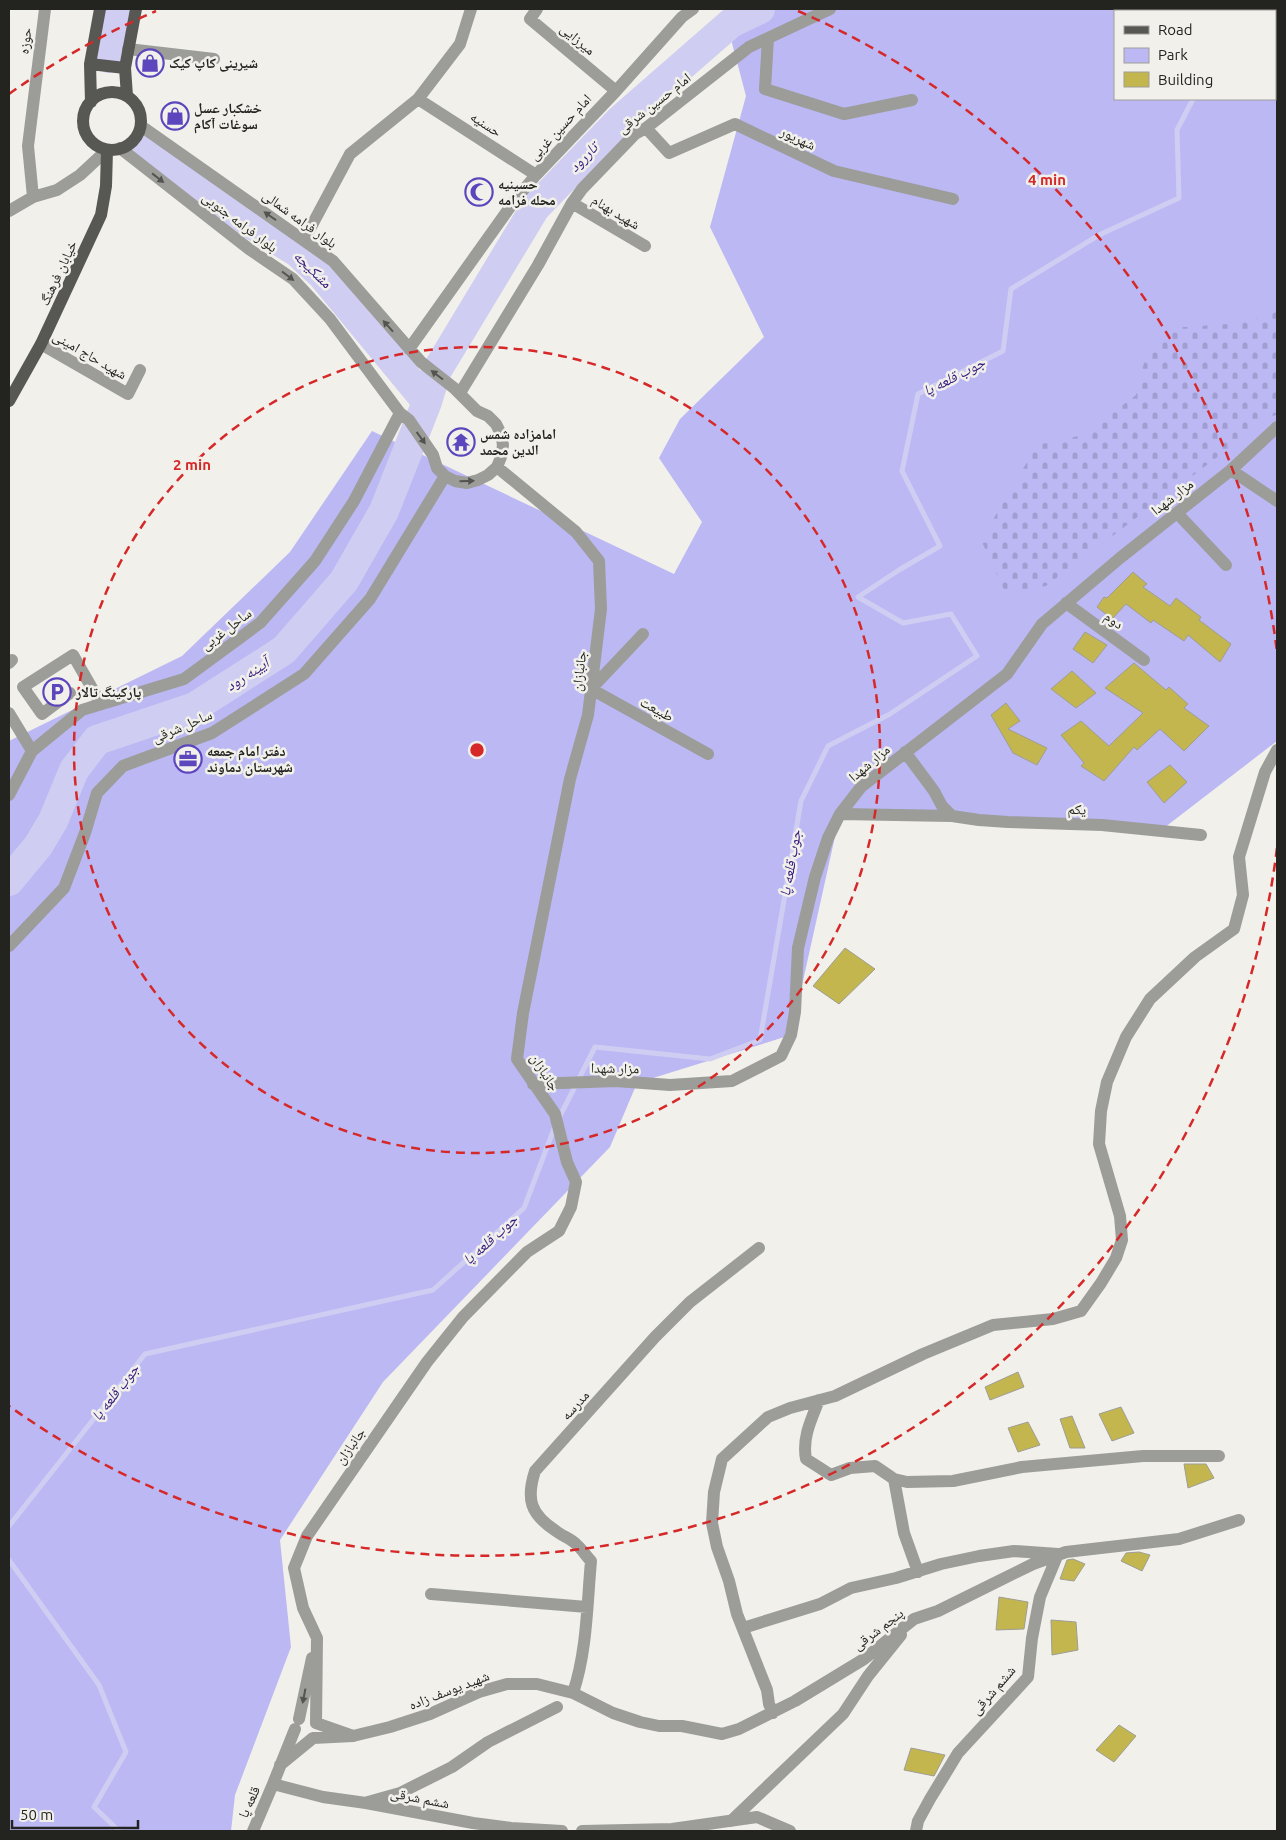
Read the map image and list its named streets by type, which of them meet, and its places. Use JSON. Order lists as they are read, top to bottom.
{
  "streets": {
    "main road": ["خیابان فرهنگ"],
    "street": [
      "میرزایی",
      "حوزه",
      "امام حسین شرقی",
      "حسنیه",
      "امام حسین غربی",
      "شهریور",
      "شهید بهنام",
      "بلوار فرامه شمالی",
      "بلوار فرامه جنوبی",
      "شهید حاج امینی",
      "مزار شهدا",
      "دوم",
      "ساحل غربی",
      "جانبازان",
      "طبیعت",
      "ساحل شرقی",
      "یکم",
      "مدرسه",
      "پنجم شرقی",
      "شهید یوسف زاده",
      "ششم شرقی",
      "قلعه پا"
    ]
  },
  "crossings": [
    ["میرزایی", "امام حسین غربی"],
    ["امام حسین شرقی", "شهریور"],
    ["امام حسین شرقی", "شهید بهنام"],
    ["امام حسین شرقی", "بلوار فرامه شمالی"],
    ["حسنیه", "امام حسین غربی"],
    ["امام حسین غربی", "بلوار فرامه شمالی"],
    ["بلوار فرامه شمالی", "بلوار فرامه جنوبی"],
    ["بلوار فرامه شمالی", "خیابان فرهنگ"],
    ["بلوار فرامه شمالی", "جانبازان"],
    ["بلوار فرامه جنوبی", "خیابان فرهنگ"],
    ["بلوار فرامه جنوبی", "ساحل غربی"],
    ["بلوار فرامه جنوبی", "ساحل شرقی"],
    ["خیابان فرهنگ", "شهید حاج امینی"],
    ["مزار شهدا", "دوم"],
    ["مزار شهدا", "جانبازان"],
    ["مزار شهدا", "یکم"],
    ["جانبازان", "طبیعت"],
    ["جانبازان", "شهید یوسف زاده"],
    ["پنجم شرقی", "شهید یوسف زاده"],
    ["پنجم شرقی", "ششم شرقی"],
    ["ششم شرقی", "قلعه پا"]
  ],
  "one_way": ["بلوار فرامه شمالی", "بلوار فرامه جنوبی"],
  "water": [
    "تاررود",
    "مشکیجه",
    "جوب قلعه پا",
    "آیینه رود"
  ],
  "places": {
    "shop": ["شیرینی کاپ کیک", "خشکبار عسل سوغات آکام"],
    "mosque": ["حسینیه محله فرامه"],
    "temple": ["امامزاده شمس الدین محمد"],
    "parking": ["پارکینگ تالار"],
    "office": ["دفتر امام جمعه شهرستان دماوند"]
  },
  "legend": ["Road", "Park", "Building"],
  "scale_bar": "50 m",
  "rings": ["4 min", "2 min"]
}
